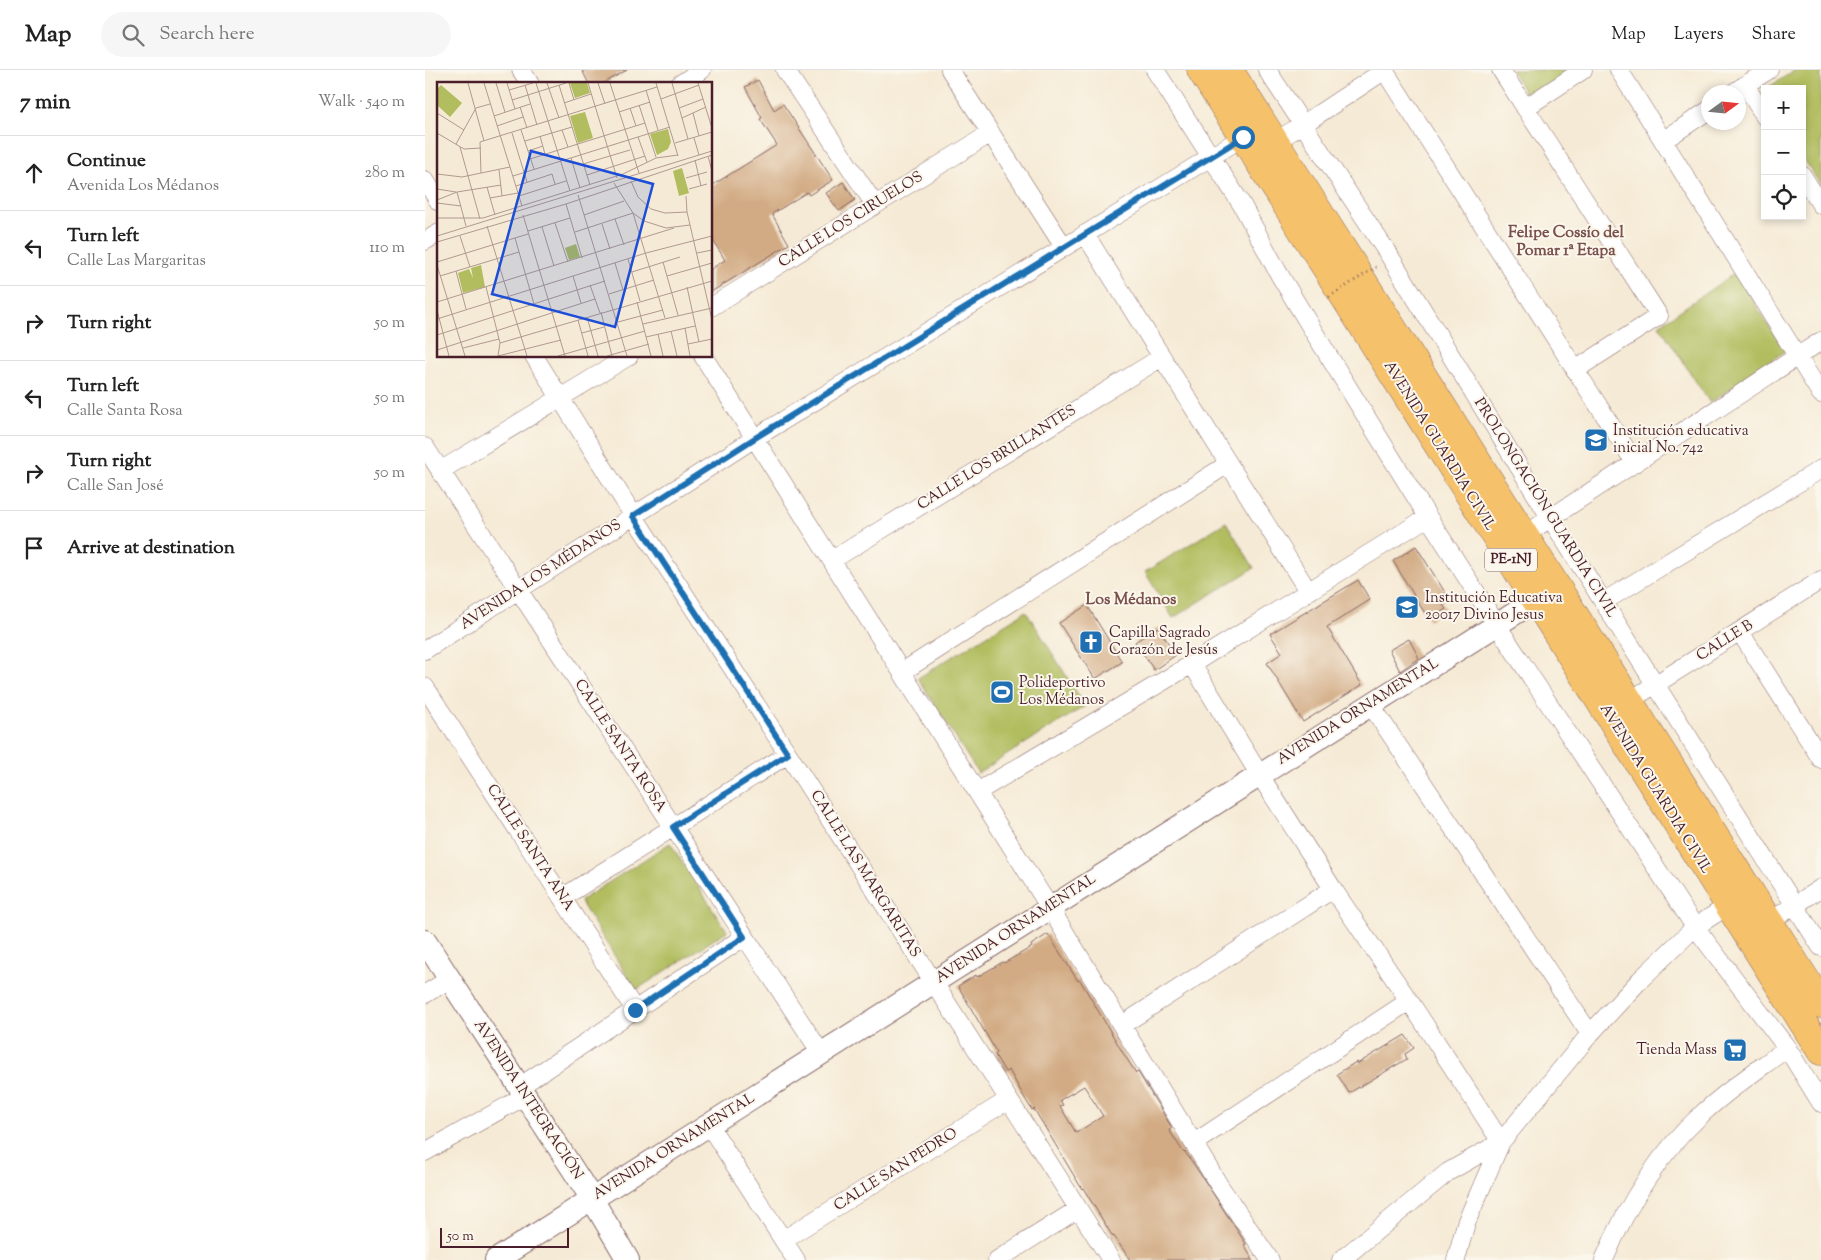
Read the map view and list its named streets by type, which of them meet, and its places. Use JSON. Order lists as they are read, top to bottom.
{
  "streets": {
    "highway": ["AVENIDA GUARDIA CIVIL", "PE-1NJ"],
    "street": [
      "CALLE LOS CIRUELOS",
      "CALLE LOS BRILLANTES",
      "PROLONGACIÓN GUARDIA CIVIL",
      "AVENIDA LOS MÉDANOS",
      "CALLE B",
      "AVENIDA ORNAMENTAL",
      "CALLE SANTA ROSA",
      "CALLE SANTA ANA",
      "CALLE LAS MARGARITAS",
      "AVENIDA INTEGRACIÓN",
      "CALLE SAN PEDRO"
    ]
  },
  "crossings": [
    ["AVENIDA GUARDIA CIVIL", "AVENIDA LOS MÉDANOS"],
    ["AVENIDA GUARDIA CIVIL", "CALLE B"],
    ["AVENIDA GUARDIA CIVIL", "AVENIDA ORNAMENTAL"],
    ["PROLONGACIÓN GUARDIA CIVIL", "CALLE B"],
    ["AVENIDA LOS MÉDANOS", "CALLE SANTA ROSA"],
    ["AVENIDA LOS MÉDANOS", "CALLE LAS MARGARITAS"],
    ["AVENIDA ORNAMENTAL", "CALLE SANTA ROSA"],
    ["AVENIDA ORNAMENTAL", "CALLE LAS MARGARITAS"],
    ["AVENIDA ORNAMENTAL", "AVENIDA INTEGRACIÓN"],
    ["CALLE LAS MARGARITAS", "CALLE SAN PEDRO"]
  ],
  "districts": ["Felipe Cossío del Pomar 1ª Etapa", "Los Médanos"],
  "places": {
    "school or university": ["Institución educativa inicial No. 742", "Institución Educativa 20017 Divino Jesus"],
    "church": ["Capilla Sagrado Corazón de Jesús"],
    "sports": ["Polideportivo Los Médanos"],
    "supermarket": ["Tienda Mass"]
  },
  "scale_bar": "50 m",
  "north": "right",
  "page": {
    "header": "Map",
    "search": "Search here",
    "nav": ["Map", "Layers", "Share"],
    "heading": ["7 min", "Walk · 540 m"],
    "map_buttons": ["+", "−"],
    "list": [
      ["Continue", "Avenida Los Médanos", "280 m"],
      ["Turn left", "Calle Las Margaritas", "110 m"],
      ["Turn right", "50 m"],
      ["Turn left", "Calle Santa Rosa", "50 m"],
      ["Turn right", "Calle San José", "50 m"],
      "Arrive at destination"
    ],
    "scale": "50 m"
  }
}
